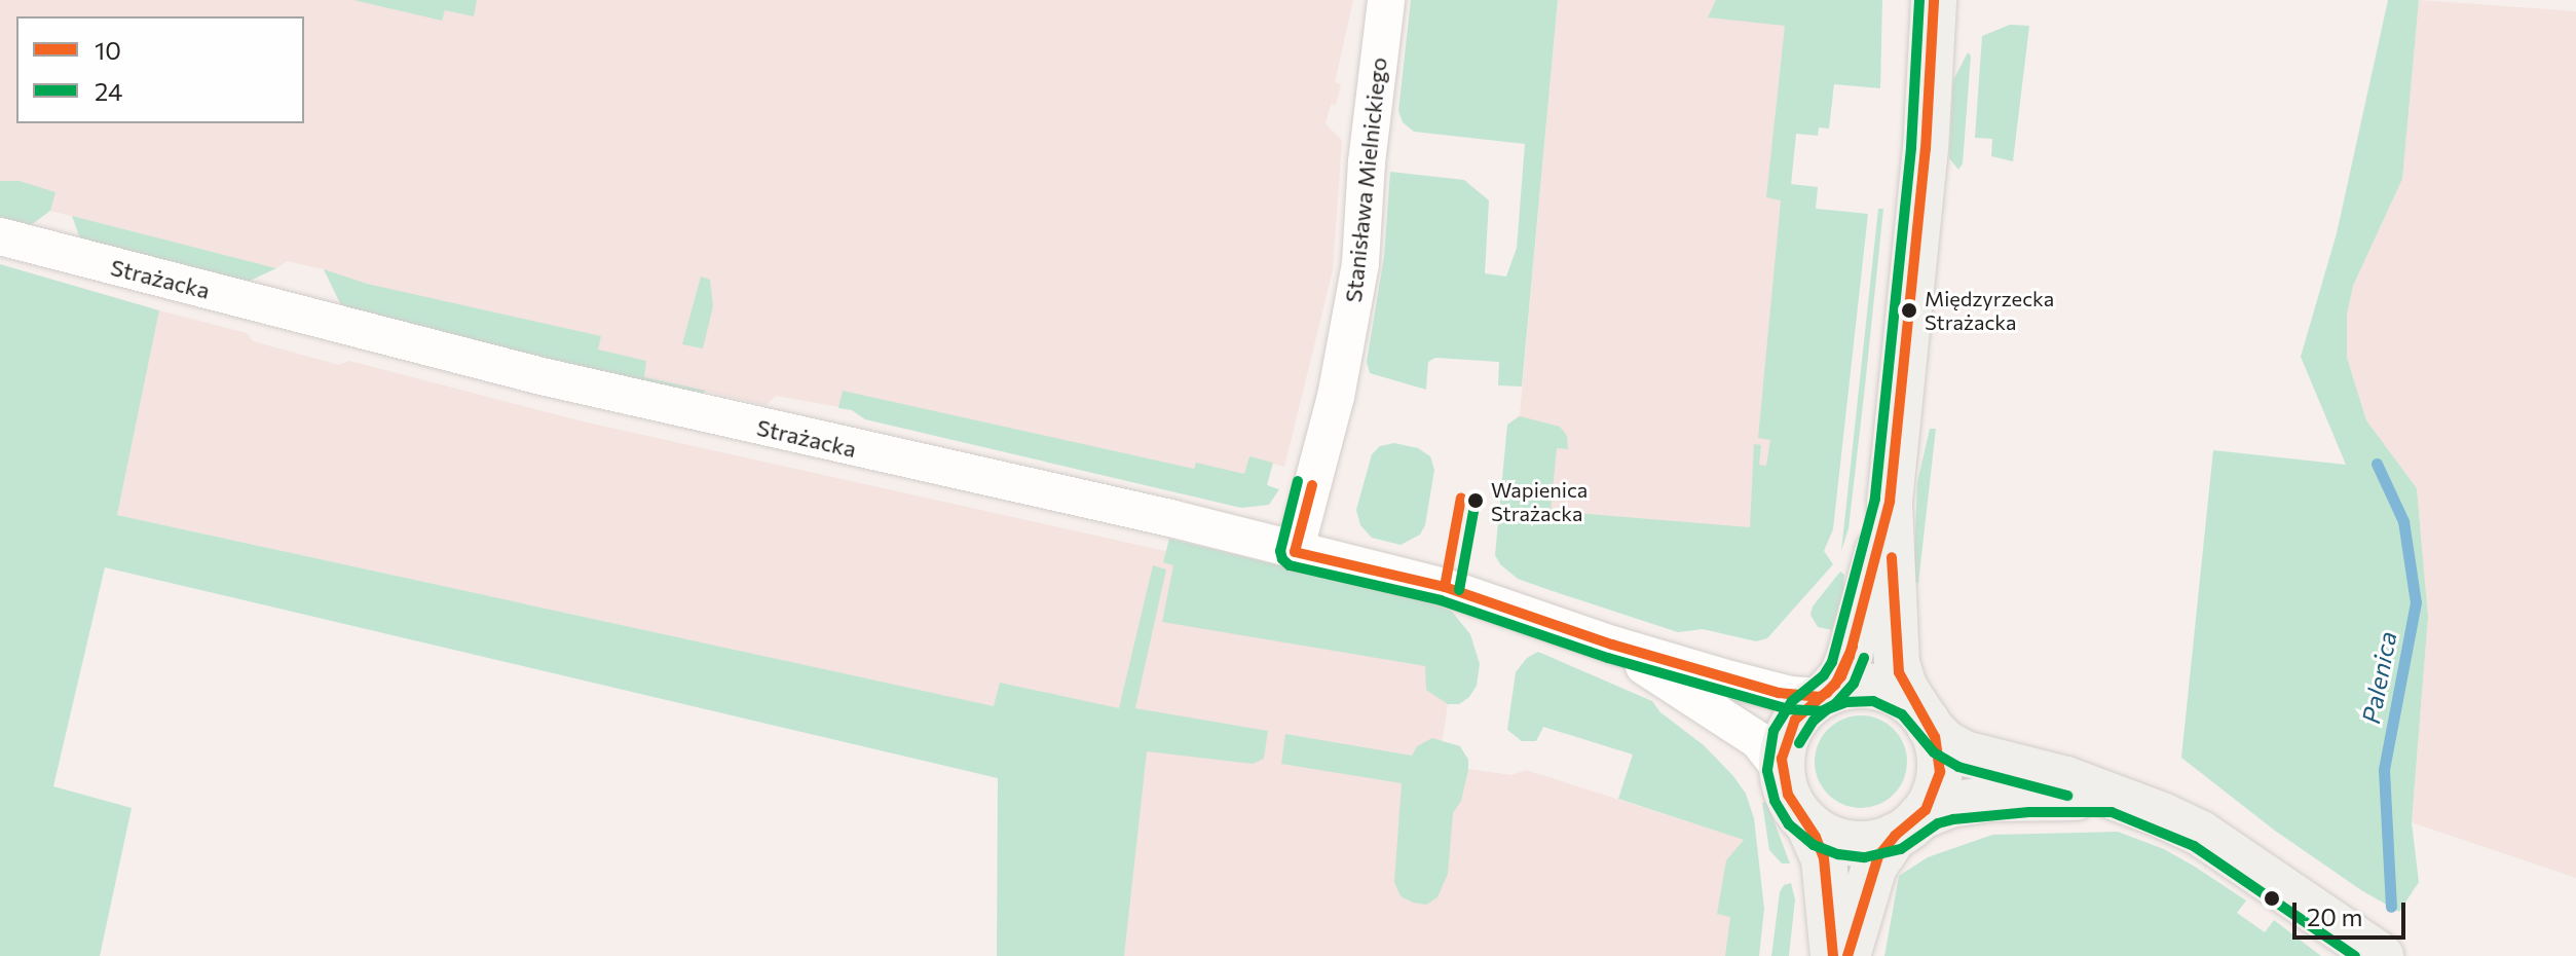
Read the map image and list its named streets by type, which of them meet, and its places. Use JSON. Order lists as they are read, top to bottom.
{
  "streets": {
    "street": ["Stanisława Mielnickiego", "Strażacka"]
  },
  "crossings": [
    ["Stanisława Mielnickiego", "Strażacka"]
  ],
  "water": ["Palenica"],
  "places": ["Międzyrzecka Strażacka", "Wapienica Strażacka"],
  "lines": ["transit line 10", "transit line 24"],
  "legend": ["10", "24"],
  "scale_bar": "20 m"
}
